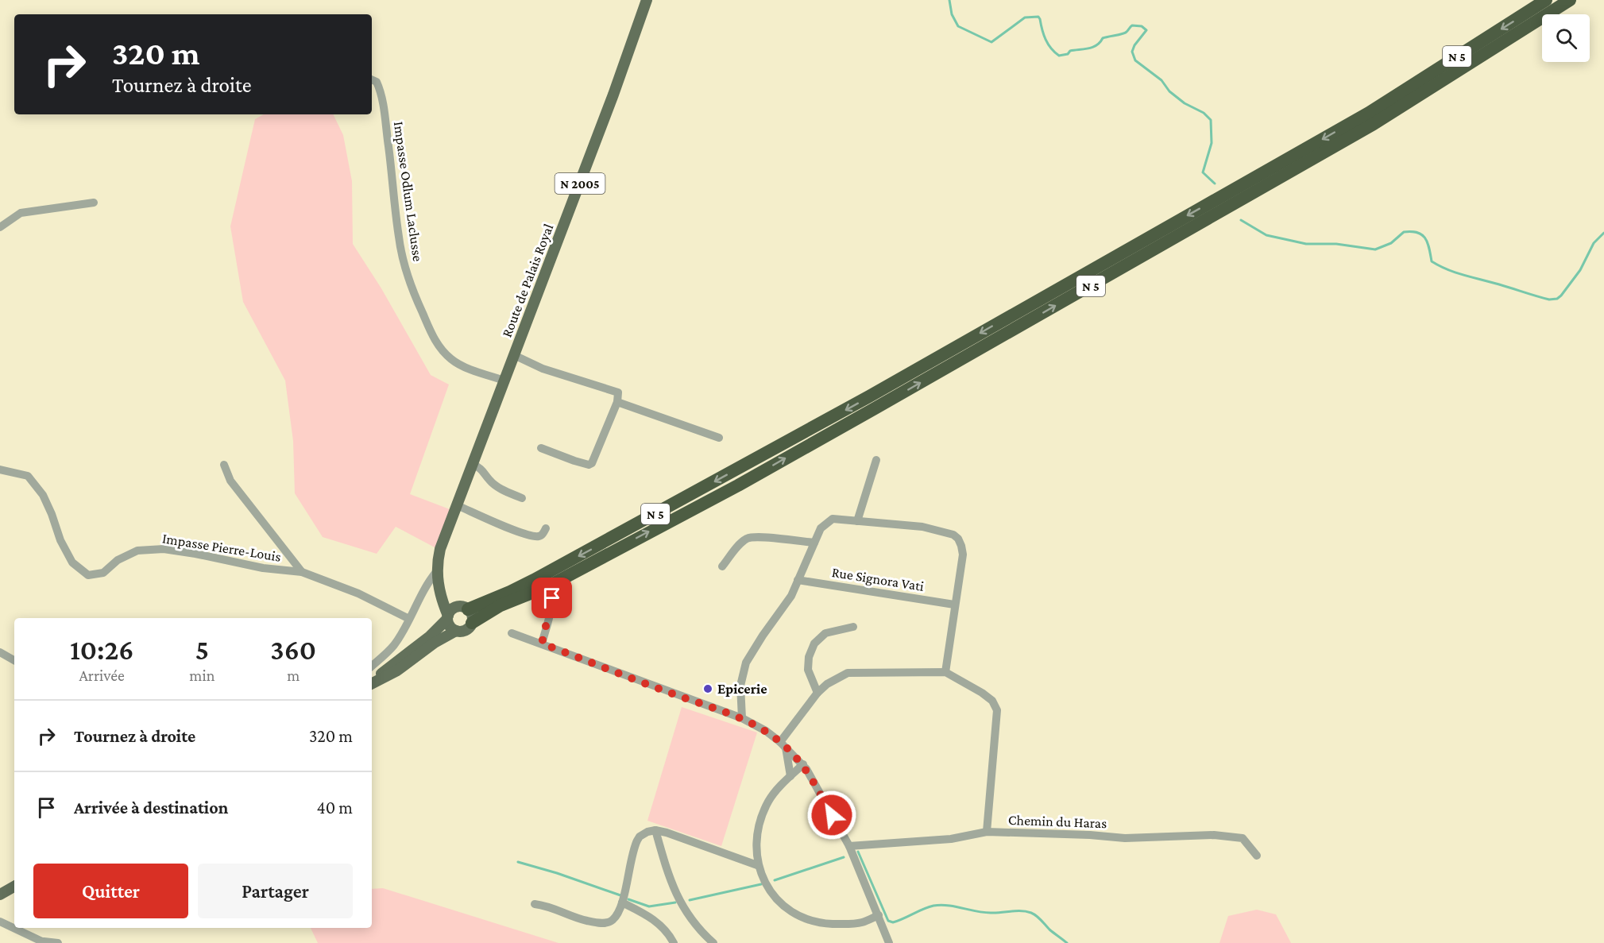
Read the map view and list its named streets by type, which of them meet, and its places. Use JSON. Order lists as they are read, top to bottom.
{
  "streets": {
    "highway": ["N 5"],
    "main road": ["N 2005", "Route de Palais Royal"],
    "street": [
      "Impasse Odlum Laclusse",
      "Impasse Pierre-Louis",
      "Rue Signora Vati",
      "Chemin du Haras"
    ]
  },
  "crossings": [
    ["N 5", "Route de Palais Royal"],
    ["Impasse Odlum Laclusse", "Route de Palais Royal"]
  ],
  "places": ["Epicerie"],
  "page": {
    "turn": ["320 m", "Tournez à droite"],
    "eta": [
      "10:26",
      "Arrivée",
      "5",
      "min",
      "360",
      "m"
    ],
    "list": [
      {
        "name": "Tournez à droite",
        "value": "320 m"
      },
      {
        "name": "Arrivée à destination",
        "value": "40 m"
      }
    ],
    "buttons": ["Quitter", "Partager"]
  }
}
